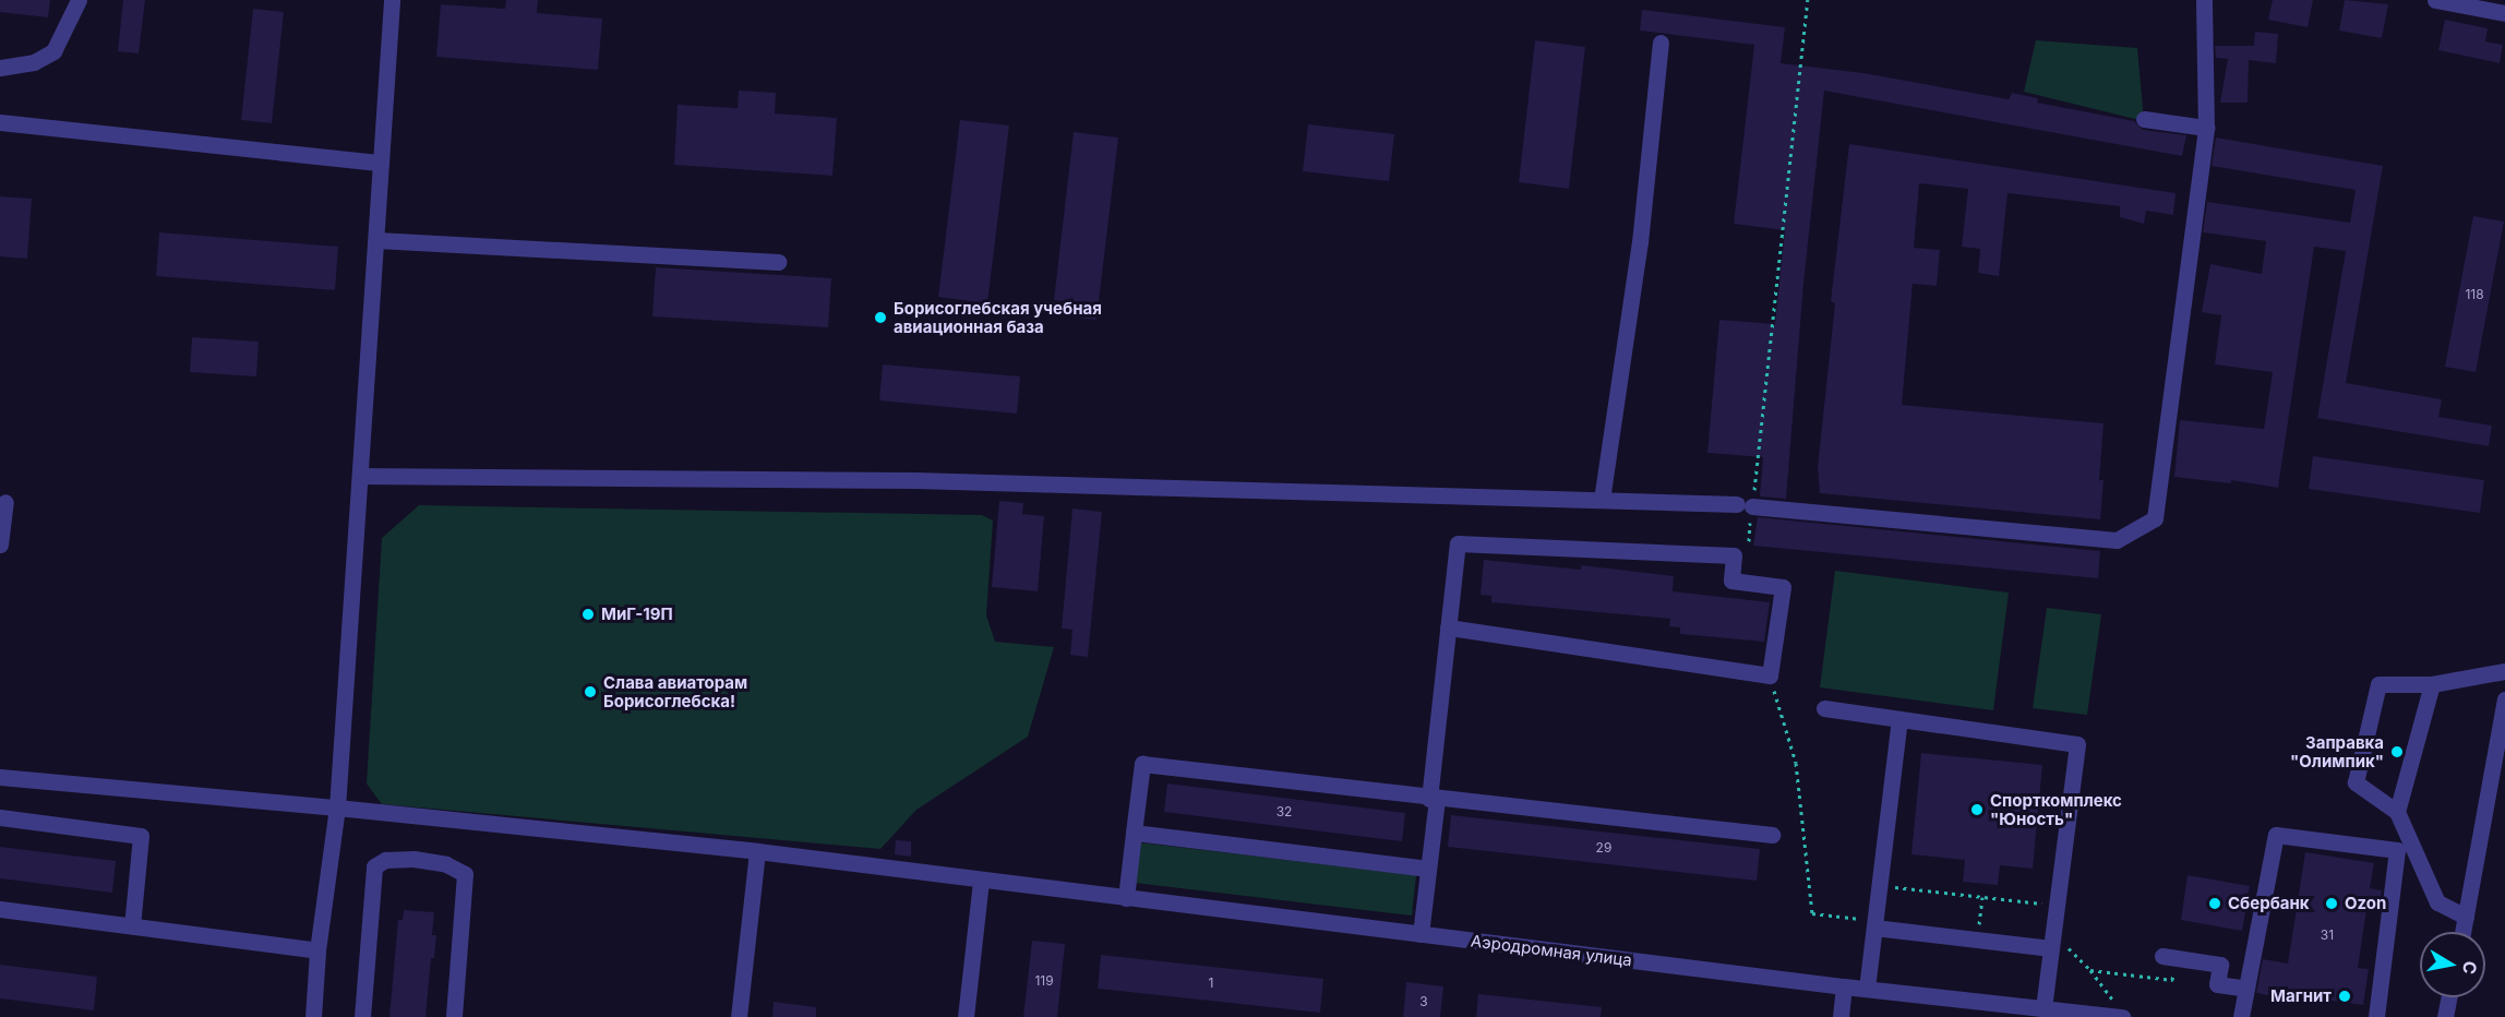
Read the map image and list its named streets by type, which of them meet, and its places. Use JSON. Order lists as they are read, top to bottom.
{
  "streets": {
    "street": ["Аэродромная улица"]
  },
  "places": [
    "Борисоглебская учебная авиационная база",
    "МиГ-19П",
    "Слава авиаторам Борисоглебска!",
    "Заправка \"Олимпик\"",
    "Спорткомплекс \"Юность\"",
    "Сбербанк",
    "Ozon",
    "Магнит"
  ],
  "house_numbers": [
    "118",
    "32",
    "29",
    "31",
    "119",
    "1",
    "3"
  ],
  "north": "right"
}
